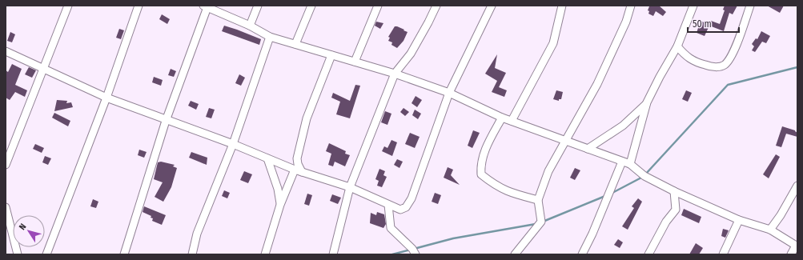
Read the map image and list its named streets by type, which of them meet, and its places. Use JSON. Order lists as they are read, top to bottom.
{
  "scale_bar": "50 m",
  "north": "top left"
}
